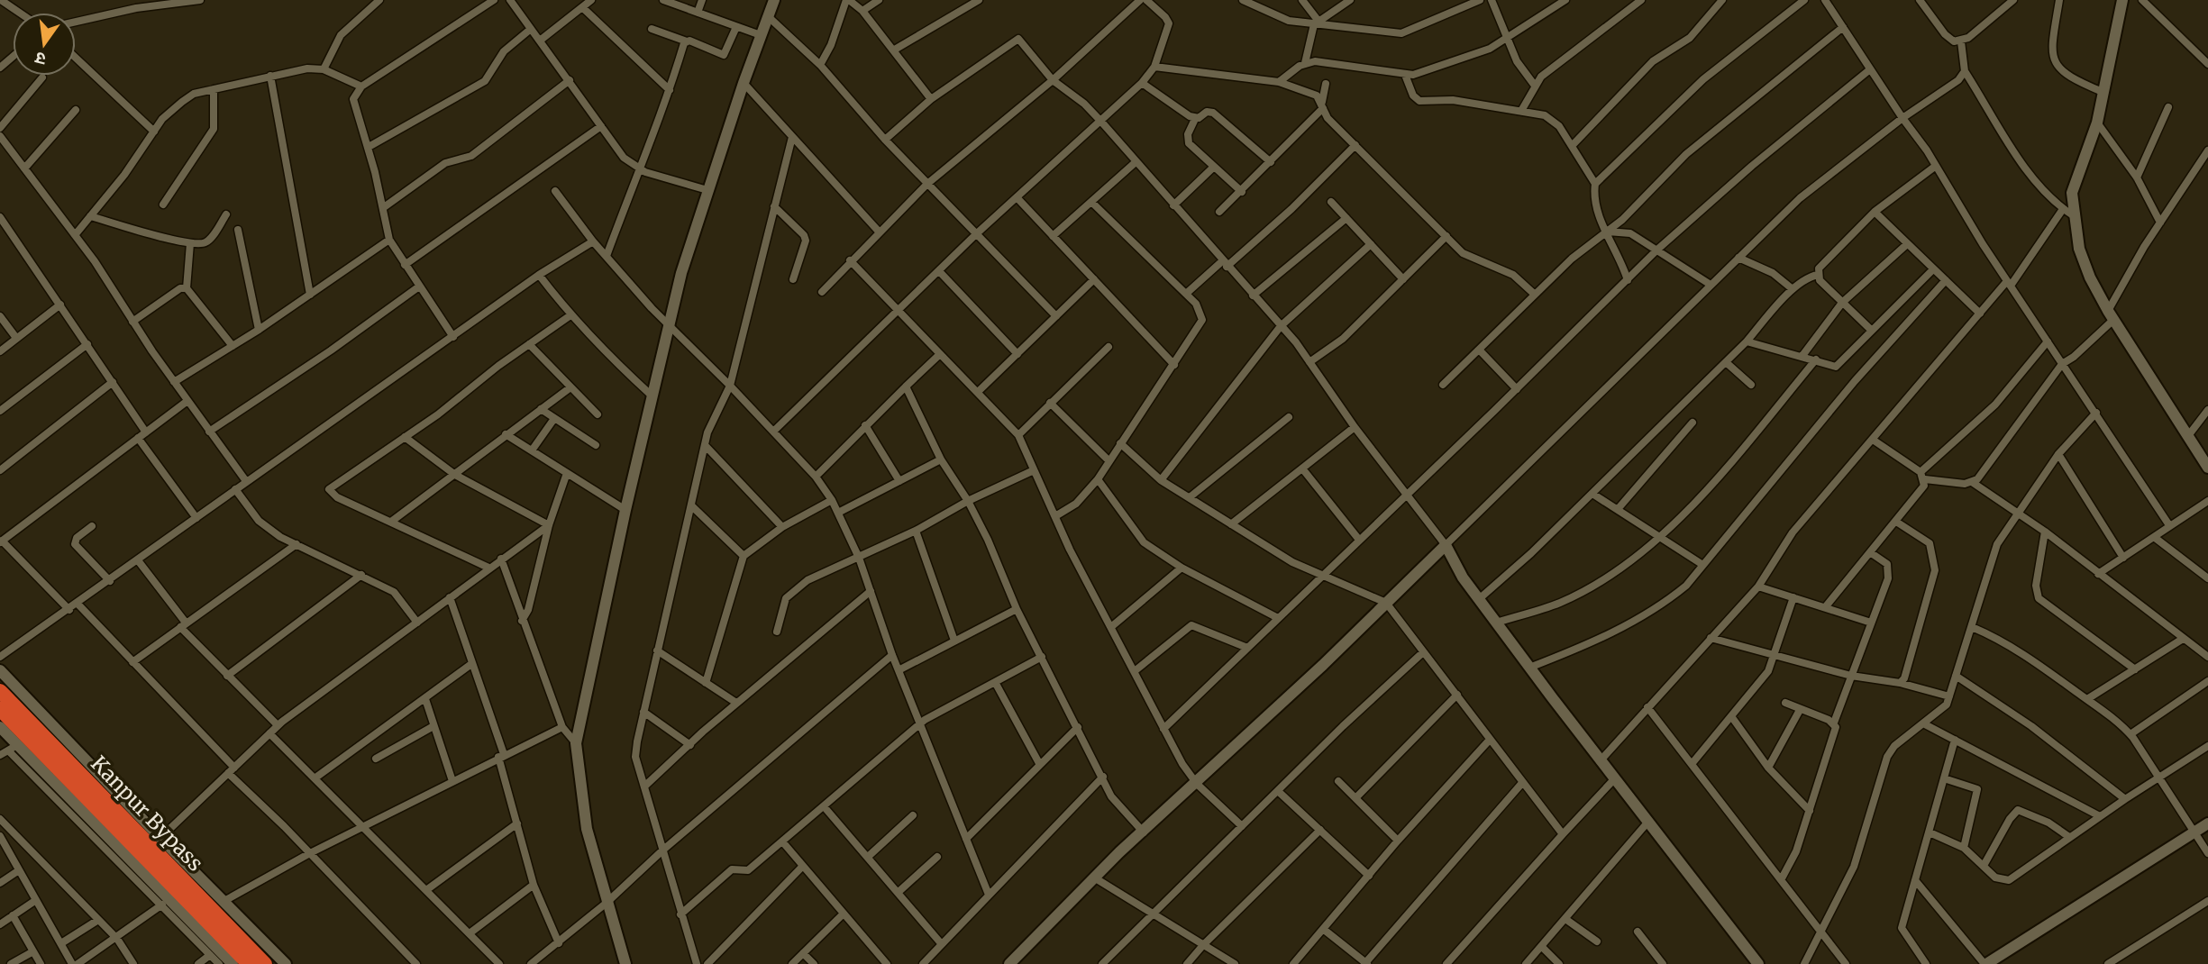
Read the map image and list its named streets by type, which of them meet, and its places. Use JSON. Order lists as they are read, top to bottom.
{
  "streets": {
    "highway": ["Kanpur Bypass"]
  },
  "north": "bottom"
}
